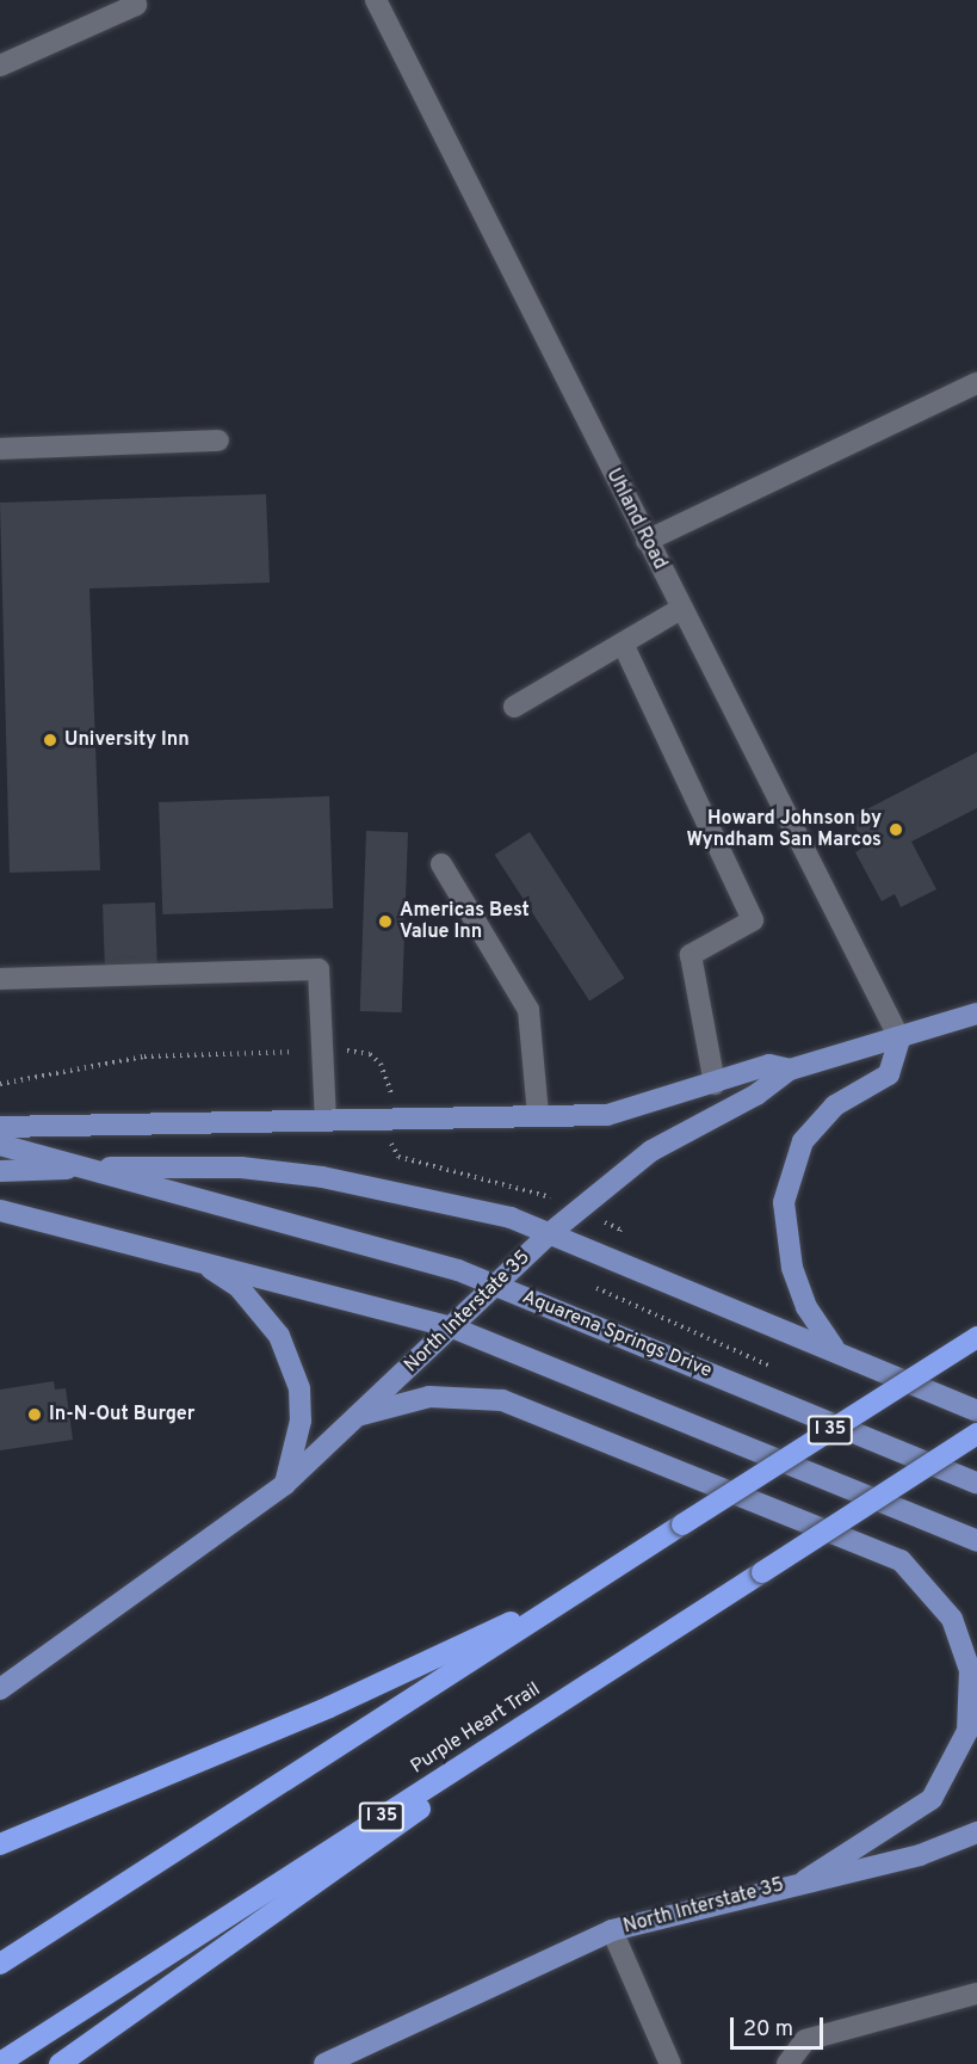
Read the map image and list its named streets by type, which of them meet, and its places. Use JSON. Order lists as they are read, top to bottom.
{
  "streets": {
    "highway": ["I 35", "Purple Heart Trail"],
    "main road": ["North Interstate 35", "Aquarena Springs Drive"],
    "street": ["Uhland Road"]
  },
  "crossings": [
    ["Uhland Road", "North Interstate 35"],
    ["North Interstate 35", "Aquarena Springs Drive"]
  ],
  "places": [
    "University Inn",
    "Howard Johnson by Wyndham San Marcos",
    "Americas Best Value Inn",
    "In-N-Out Burger"
  ],
  "scale_bar": "20 m"
}
